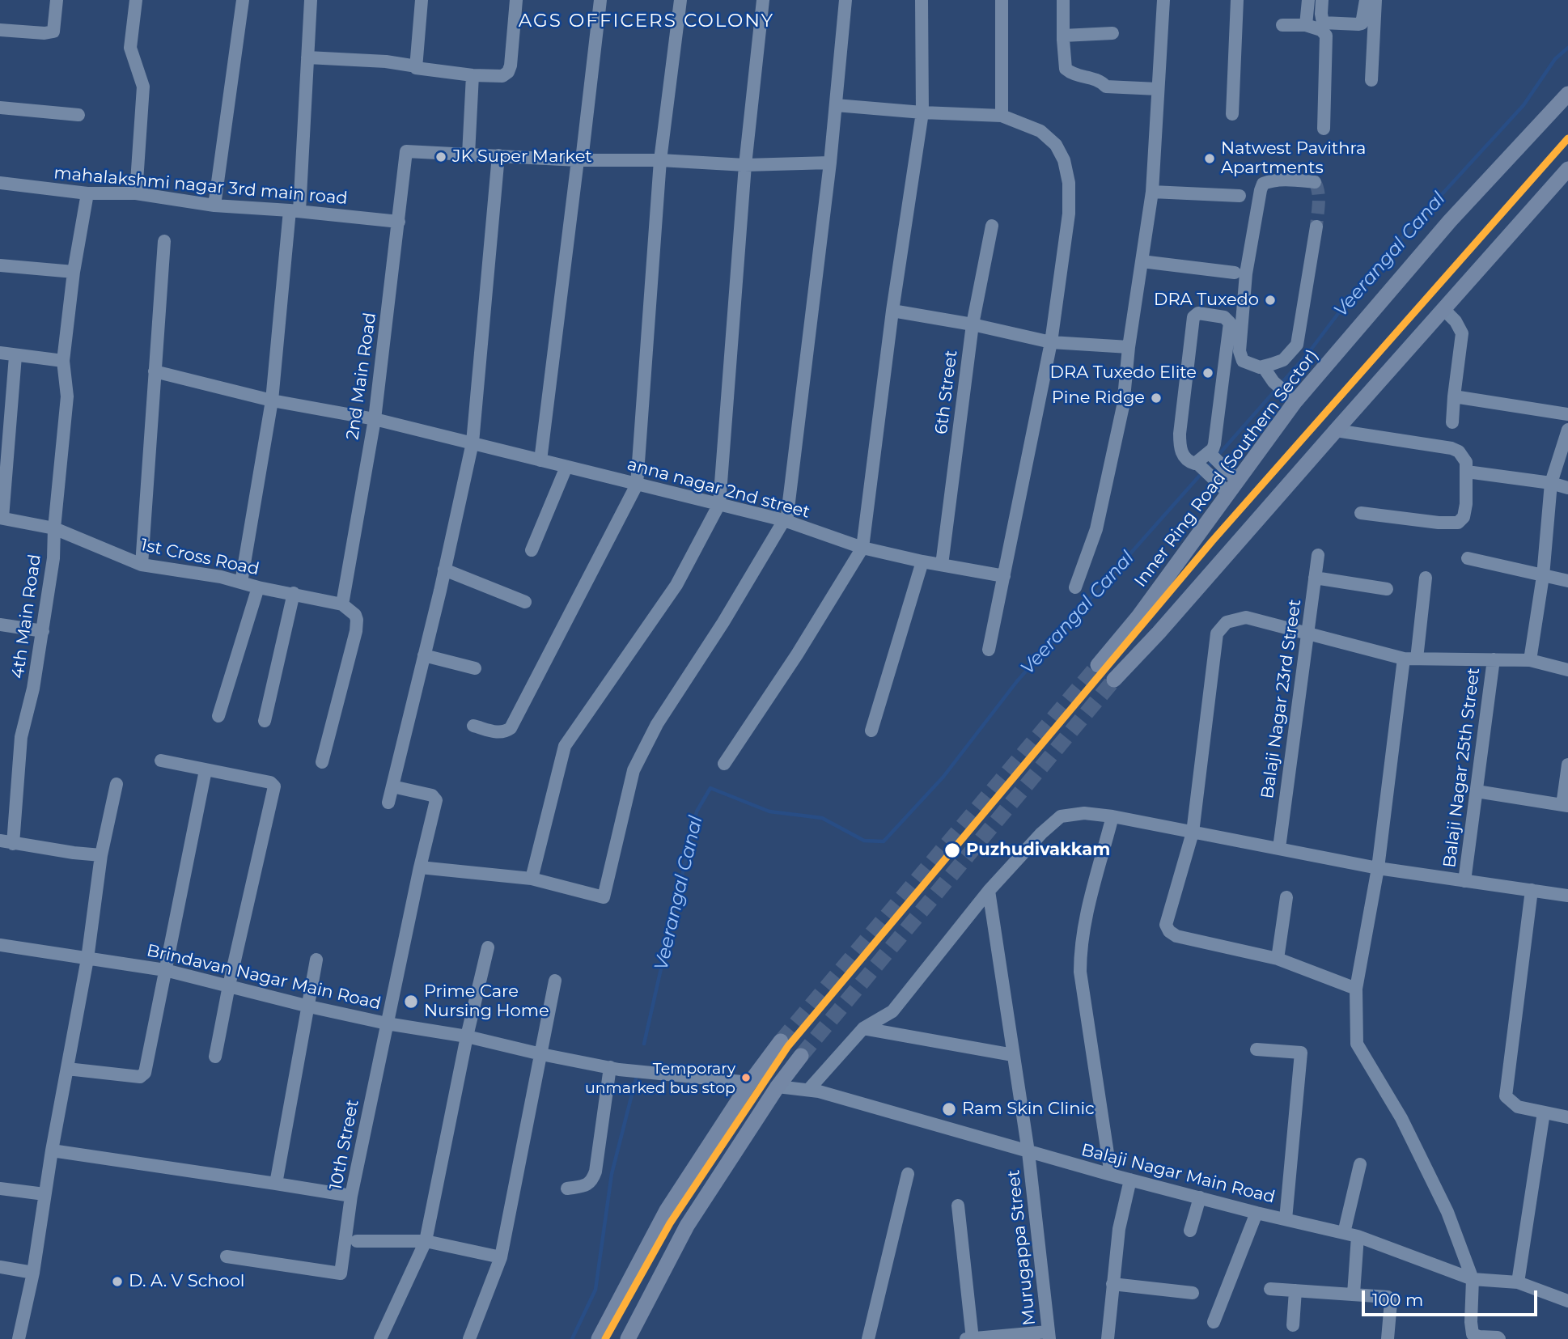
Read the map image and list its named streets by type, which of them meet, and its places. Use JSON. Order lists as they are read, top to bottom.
{
  "streets": {
    "main road": ["Inner Ring Road (Southern Sector)"],
    "street": [
      "mahalakshmi nagar 3rd main road",
      "2nd Main Road",
      "6th Street",
      "anna nagar 2nd street",
      "1st Cross Road",
      "4th Main Road",
      "Balaji Nagar 23rd Street",
      "Balaji Nagar 25th Street",
      "Brindavan Nagar Main Road",
      "10th Street",
      "Balaji Nagar Main Road",
      "Murugappa Street"
    ]
  },
  "crossings": [
    ["mahalakshmi nagar 3rd main road", "2nd Main Road"],
    ["mahalakshmi nagar 3rd main road", "4th Main Road"],
    ["2nd Main Road", "anna nagar 2nd street"],
    ["2nd Main Road", "1st Cross Road"],
    ["6th Street", "anna nagar 2nd street"],
    ["1st Cross Road", "4th Main Road"],
    ["Brindavan Nagar Main Road", "10th Street"],
    ["Balaji Nagar Main Road", "Murugappa Street"]
  ],
  "districts": ["AGS OFFICERS COLONY"],
  "water": ["Veerangal Canal"],
  "places": [
    "JK Super Market",
    "Natwest Pavithra Apartments",
    "DRA Tuxedo",
    "DRA Tuxedo Elite",
    "Pine Ridge",
    "Puzhudivakkam",
    "Prime Care Nursing Home",
    "Temporary unmarked bus stop",
    "Ram Skin Clinic",
    "D. A. V School"
  ],
  "scale_bar": "100 m"
}
